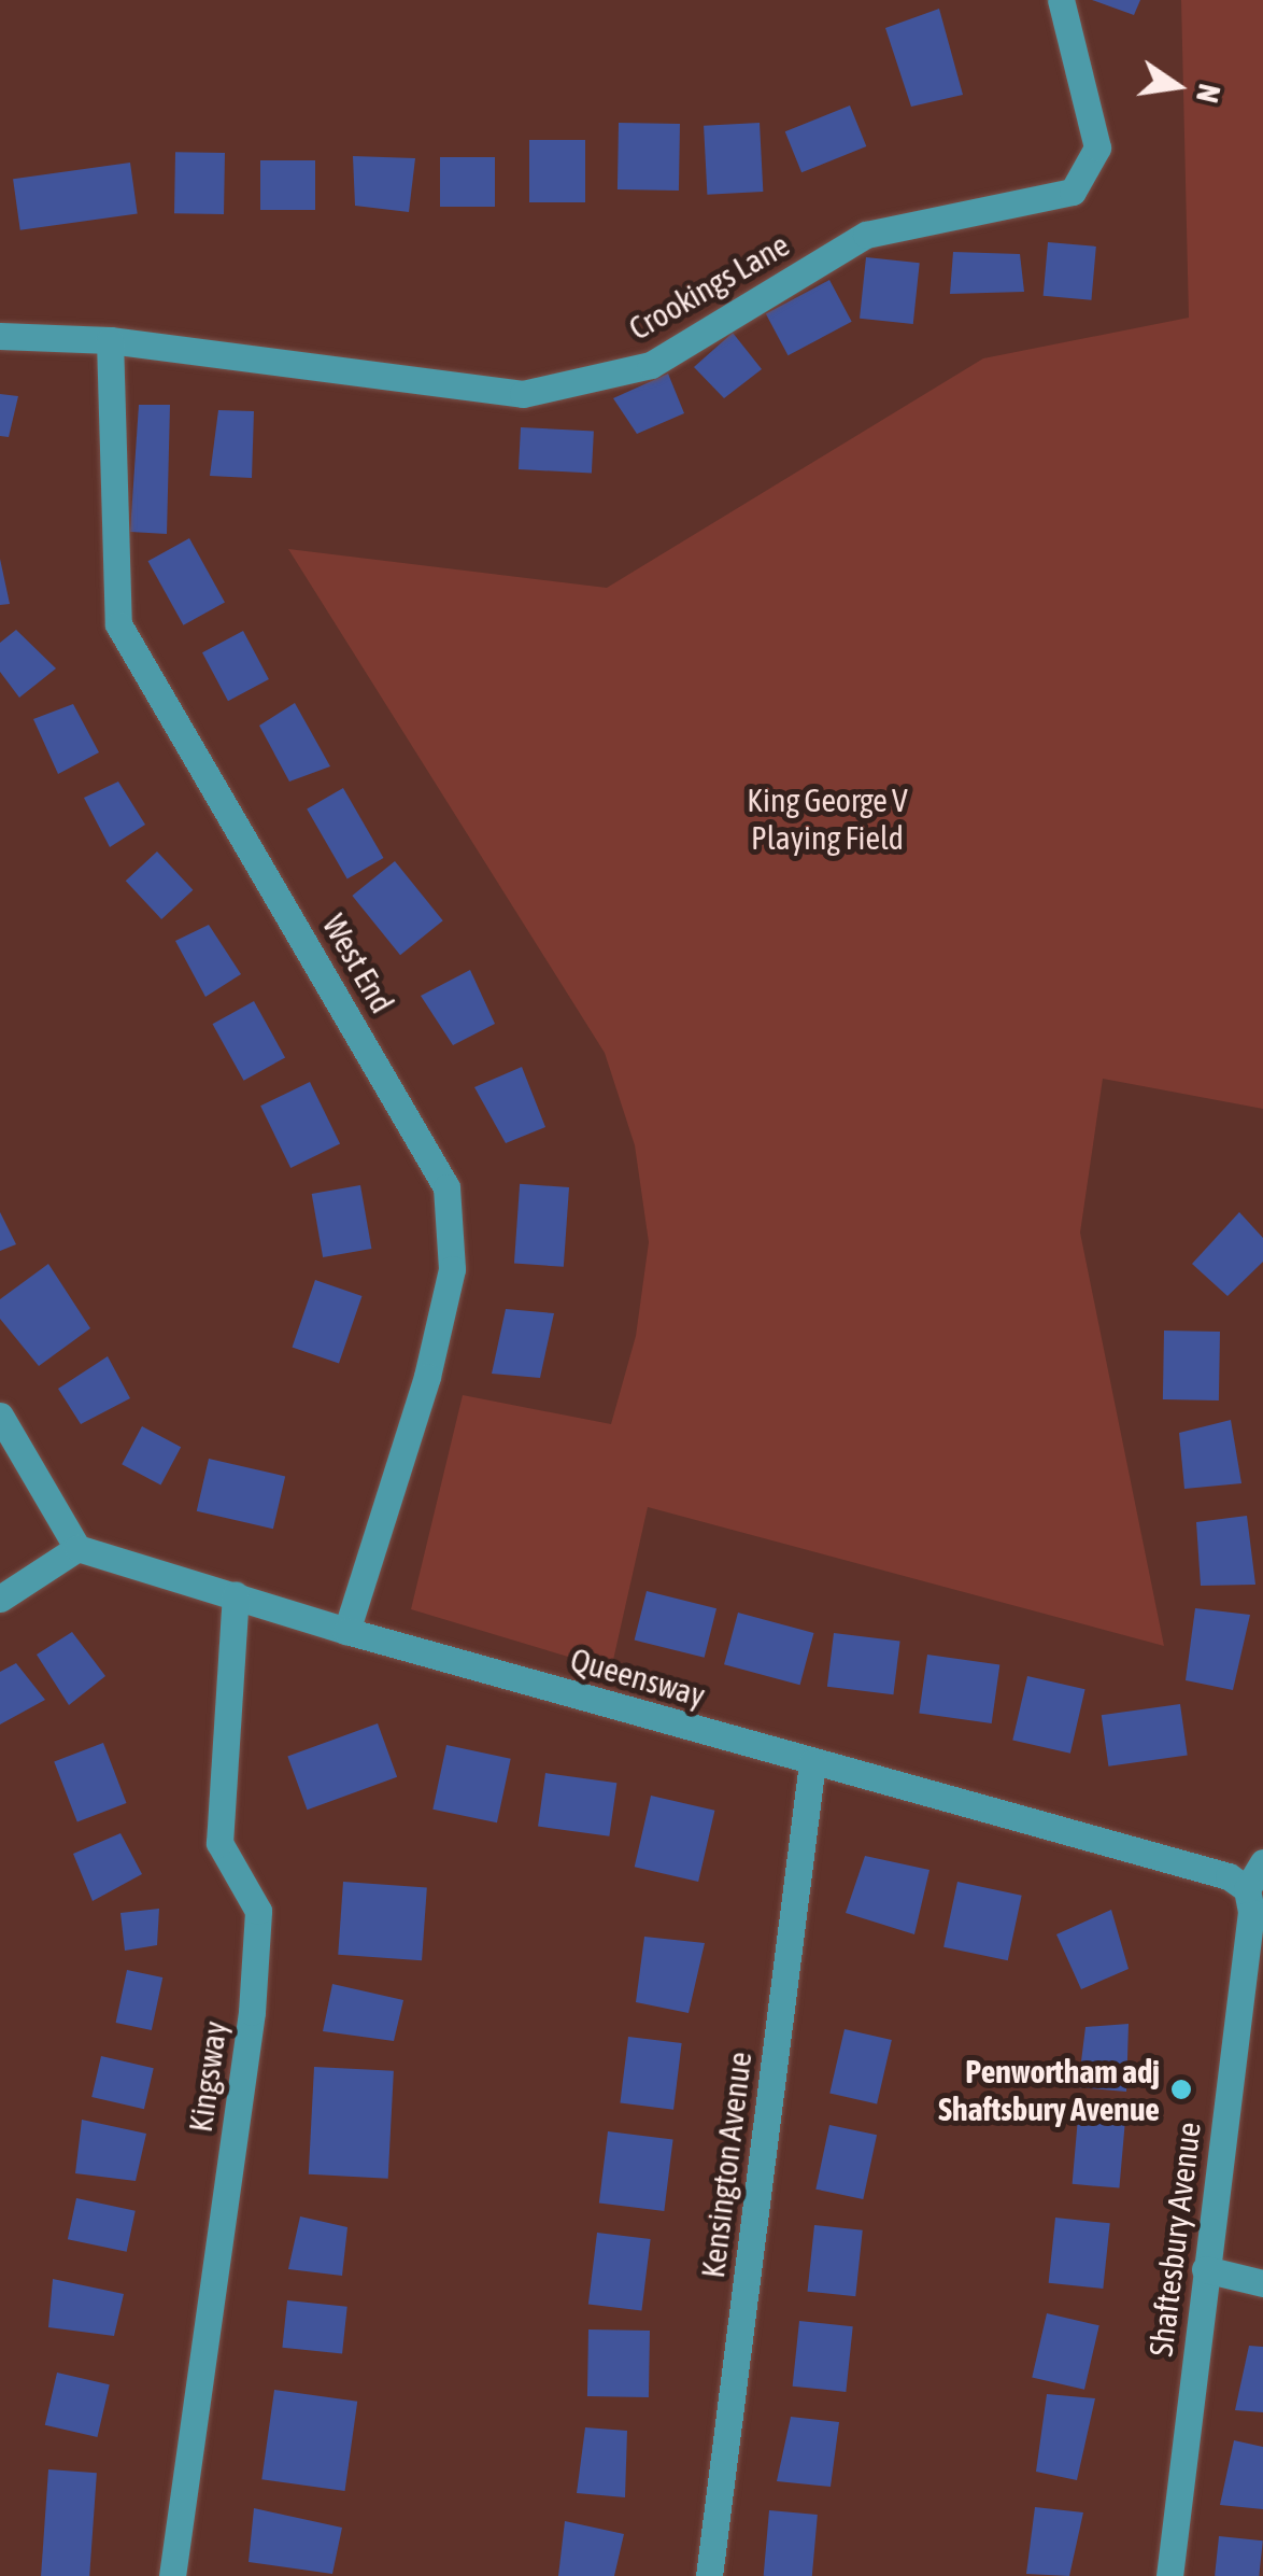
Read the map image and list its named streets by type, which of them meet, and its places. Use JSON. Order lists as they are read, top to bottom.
{
  "streets": {
    "street": [
      "Crookings Lane",
      "West End",
      "Queensway",
      "Kingsway",
      "Kensington Avenue",
      "Shaftesbury Avenue"
    ]
  },
  "crossings": [
    ["Crookings Lane", "West End"],
    ["West End", "Queensway"],
    ["Queensway", "Kingsway"],
    ["Queensway", "Kensington Avenue"],
    ["Queensway", "Shaftesbury Avenue"]
  ],
  "parks": ["King George V Playing Field"],
  "places": ["Penwortham adj Shaftsbury Avenue"],
  "north": "right"
}
